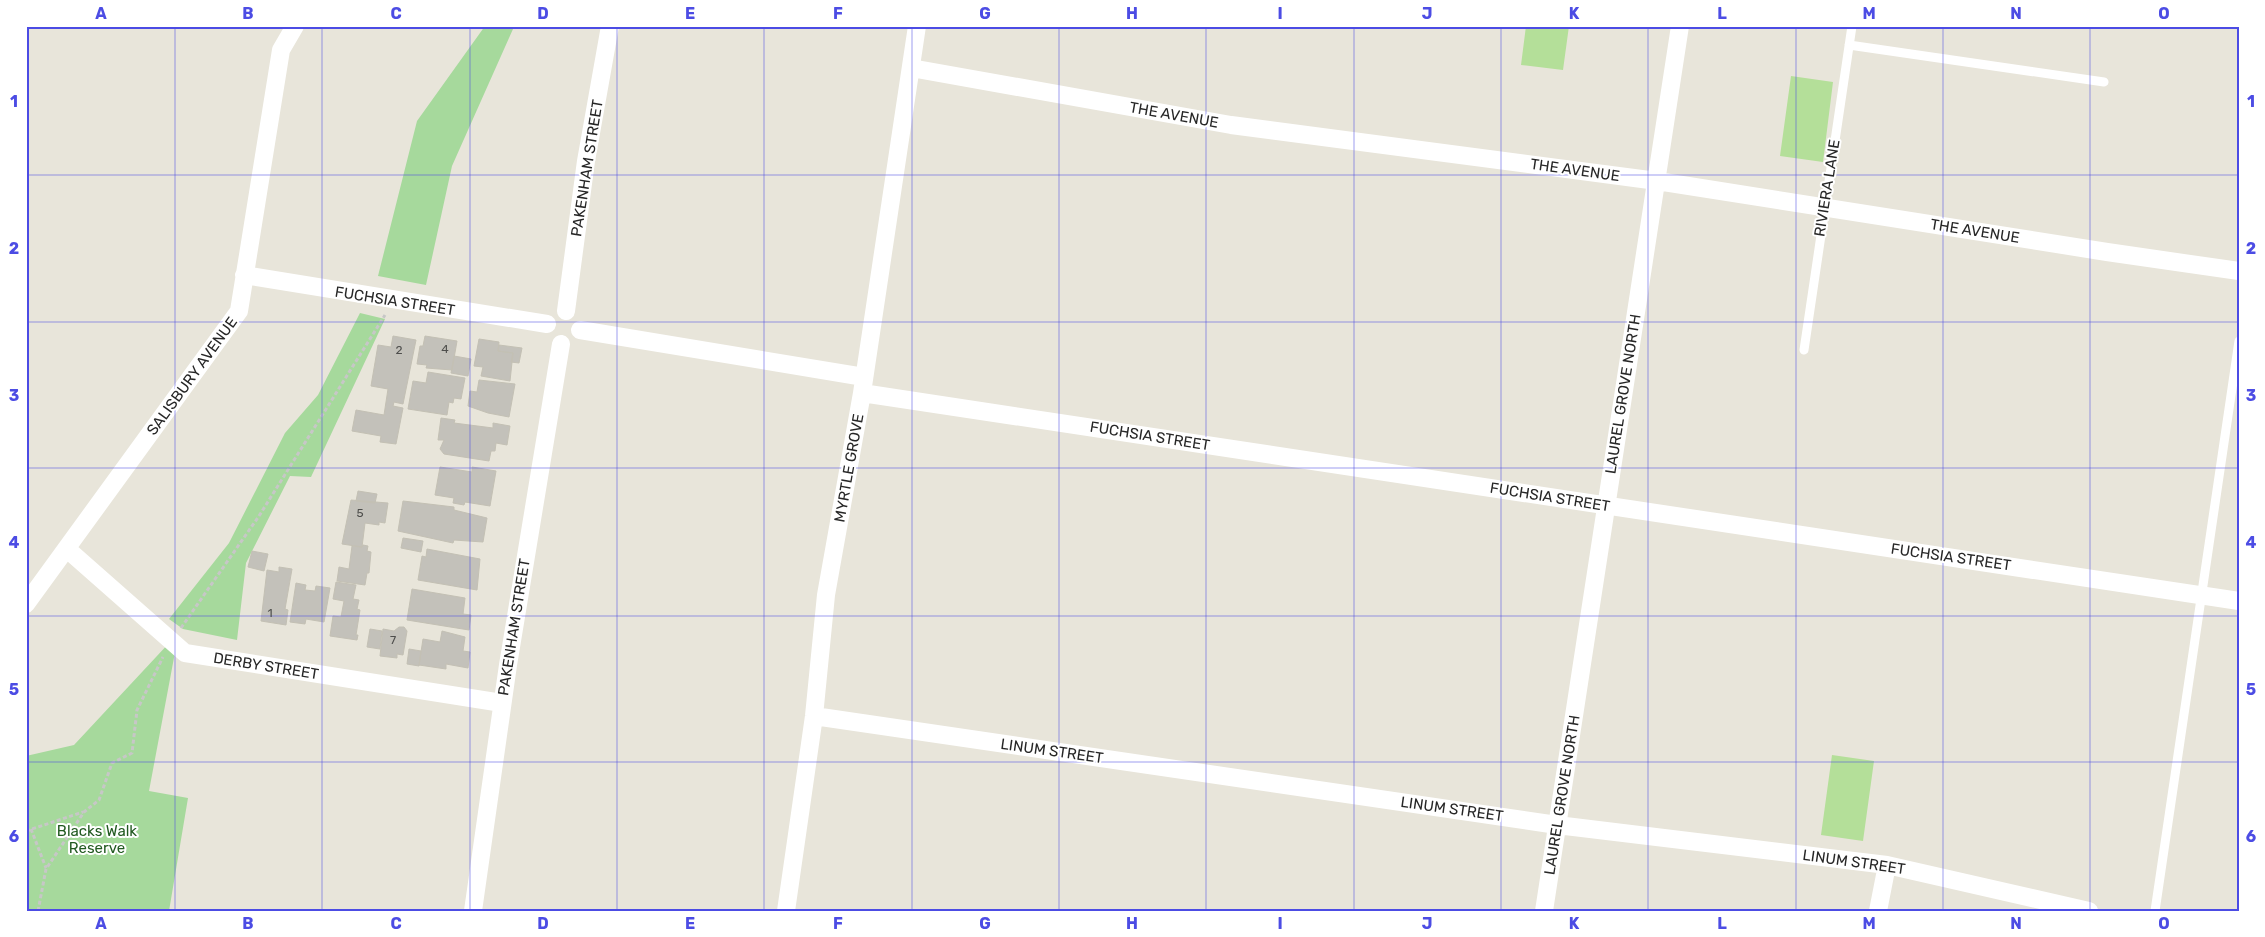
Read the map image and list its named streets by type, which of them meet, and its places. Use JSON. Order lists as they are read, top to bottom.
{
  "streets": {
    "street": [
      "THE AVENUE",
      "PAKENHAM STREET",
      "FUCHSIA STREET",
      "SALISBURY AVENUE",
      "LAUREL GROVE NORTH",
      "MYRTLE GROVE",
      "DERBY STREET",
      "LINUM STREET"
    ],
    "lane": ["RIVIERA LANE"]
  },
  "crossings": [
    ["THE AVENUE", "RIVIERA LANE"],
    ["THE AVENUE", "LAUREL GROVE NORTH"],
    ["THE AVENUE", "MYRTLE GROVE"],
    ["PAKENHAM STREET", "FUCHSIA STREET"],
    ["PAKENHAM STREET", "DERBY STREET"],
    ["FUCHSIA STREET", "SALISBURY AVENUE"],
    ["FUCHSIA STREET", "LAUREL GROVE NORTH"],
    ["FUCHSIA STREET", "MYRTLE GROVE"],
    ["SALISBURY AVENUE", "DERBY STREET"],
    ["LAUREL GROVE NORTH", "LINUM STREET"],
    ["MYRTLE GROVE", "LINUM STREET"]
  ],
  "parks": ["Blacks Walk Reserve"],
  "house_numbers": [
    "4",
    "2",
    "5",
    "1",
    "7"
  ],
  "grid": {
    "columns": [
      "A",
      "B",
      "C",
      "D",
      "E",
      "F",
      "G",
      "H",
      "I",
      "J",
      "K",
      "L",
      "M",
      "N",
      "O"
    ],
    "rows": [
      "1",
      "2",
      "3",
      "4",
      "5",
      "6"
    ]
  }
}
